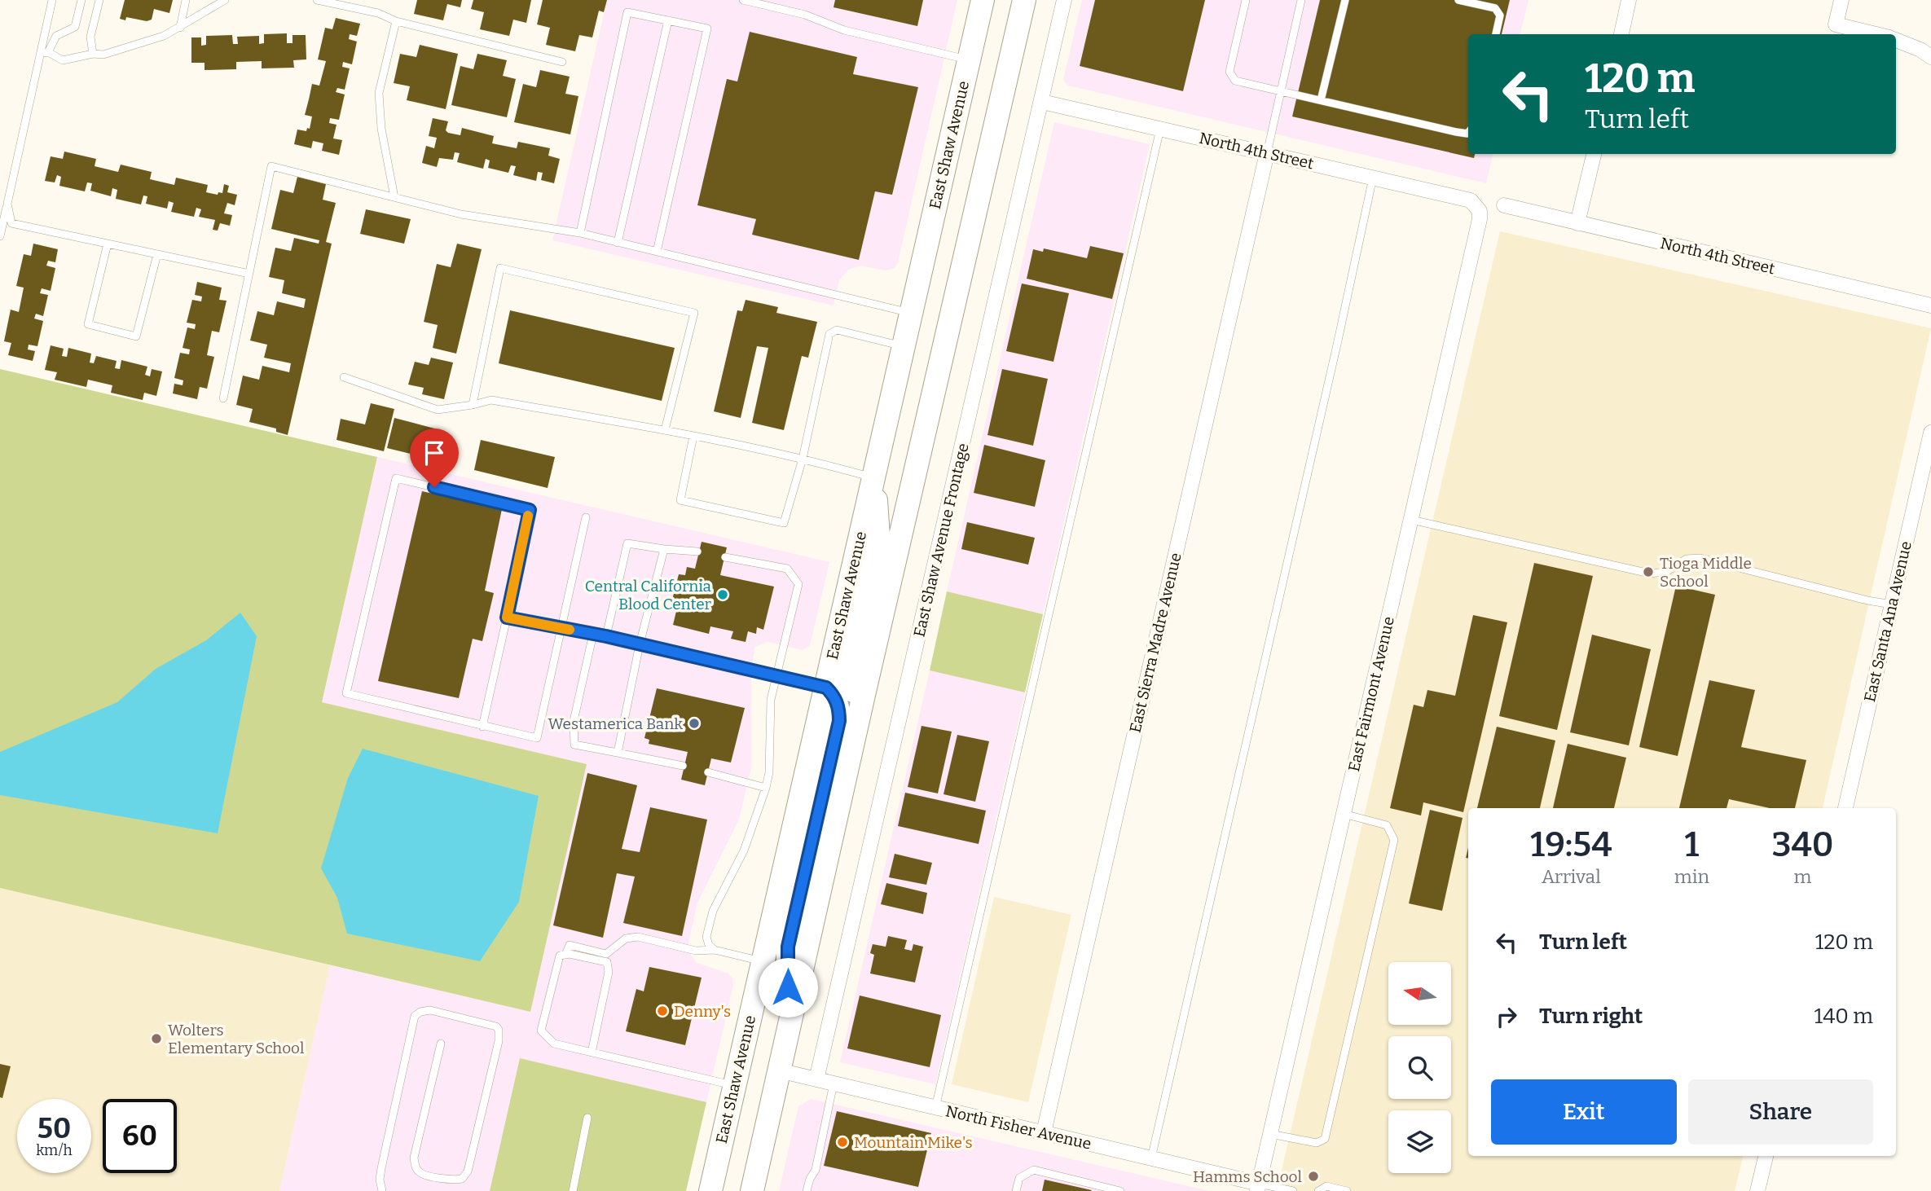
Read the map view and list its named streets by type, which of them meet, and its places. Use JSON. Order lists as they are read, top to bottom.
{
  "streets": {
    "main road": ["East Shaw Avenue"],
    "street": [
      "North 4th Street",
      "East Shaw Avenue Frontage",
      "East Santa Ana Avenue",
      "East Sierra Madre Avenue",
      "East Fairmont Avenue",
      "North Fisher Avenue"
    ]
  },
  "crossings": [
    ["North 4th Street", "East Shaw Avenue Frontage"],
    ["North 4th Street", "East Sierra Madre Avenue"],
    ["North 4th Street", "East Fairmont Avenue"],
    ["East Shaw Avenue Frontage", "North Fisher Avenue"],
    ["East Sierra Madre Avenue", "North Fisher Avenue"],
    ["East Fairmont Avenue", "North Fisher Avenue"]
  ],
  "places": [
    "Tioga Middle School",
    "Central California Blood Center",
    "Westamerica Bank",
    "Denny's",
    "Wolters Elementary School",
    "Mountain Mike's",
    "Hamms School"
  ],
  "north": "left",
  "page": {
    "turn": ["120 m", "Turn left"],
    "eta": [
      "19:54",
      "Arrival",
      "1",
      "min",
      "340",
      "m"
    ],
    "list": [
      {
        "name": "Turn left",
        "value": "120 m"
      },
      {
        "name": "Turn right",
        "value": "140 m"
      }
    ],
    "buttons": ["Exit", "Share"],
    "speed": "50 km/h",
    "limit": "60"
  }
}
